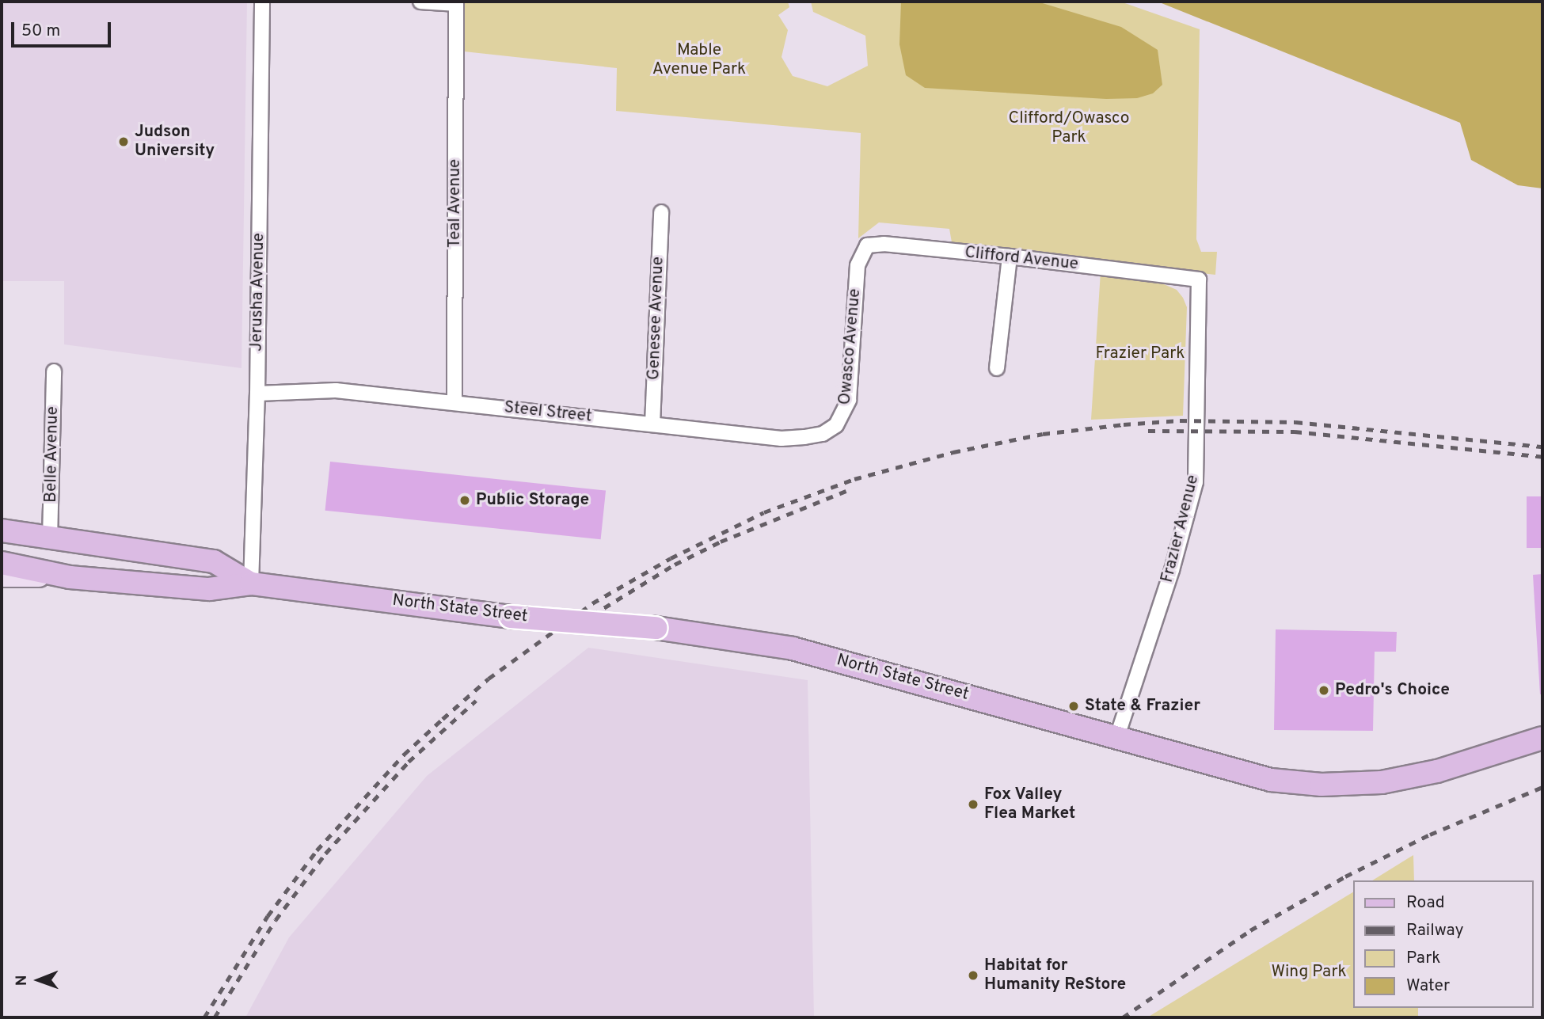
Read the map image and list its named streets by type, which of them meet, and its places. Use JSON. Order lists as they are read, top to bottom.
{
  "streets": {
    "main road": ["North State Street"],
    "street": [
      "Teal Avenue",
      "Clifford Avenue",
      "Jerusha Avenue",
      "Genesee Avenue",
      "Owasco Avenue",
      "Steel Street",
      "Belle Avenue",
      "Frazier Avenue"
    ]
  },
  "crossings": [
    ["Teal Avenue", "Steel Street"],
    ["Clifford Avenue", "Owasco Avenue"],
    ["Clifford Avenue", "Frazier Avenue"],
    ["Jerusha Avenue", "Steel Street"],
    ["Jerusha Avenue", "North State Street"],
    ["Genesee Avenue", "Steel Street"],
    ["Owasco Avenue", "Steel Street"],
    ["Belle Avenue", "North State Street"],
    ["Frazier Avenue", "North State Street"]
  ],
  "parks": [
    "Mable Avenue Park",
    "Clifford/Owasco Park",
    "Frazier Park",
    "Wing Park"
  ],
  "places": [
    "Judson University",
    "Public Storage",
    "Pedro's Choice",
    "State & Frazier",
    "Fox Valley Flea Market",
    "Habitat for Humanity ReStore"
  ],
  "legend": [
    "Road",
    "Railway",
    "Park",
    "Water"
  ],
  "scale_bar": "50 m",
  "north": "left"
}
